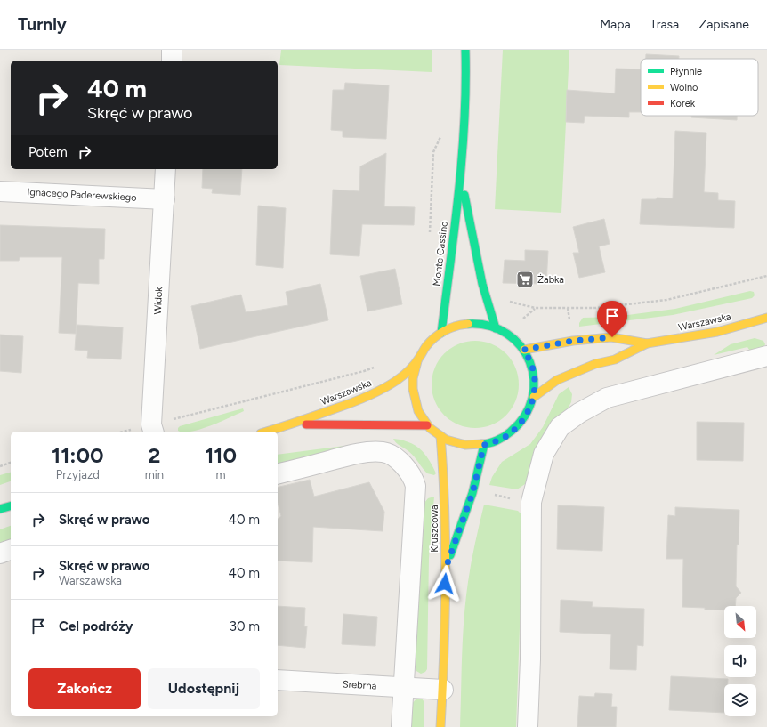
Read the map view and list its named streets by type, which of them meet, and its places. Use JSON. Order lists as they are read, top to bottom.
{
  "streets": {
    "main road": ["Monte Cassino", "Warszawska", "Kruszcowa"],
    "street": ["Ignacego Paderewskiego", "Widok", "Srebrna"]
  },
  "crossings": [
    ["Ignacego Paderewskiego", "Widok"],
    ["Monte Cassino", "Warszawska"],
    ["Monte Cassino", "Kruszcowa"],
    ["Warszawska", "Kruszcowa"],
    ["Kruszcowa", "Srebrna"]
  ],
  "places": {
    "supermarket": ["Żabka"]
  },
  "legend": ["Płynnie", "Wolno", "Korek"],
  "north": "bottom right",
  "page": {
    "header": "Turnly",
    "nav": ["Mapa", "Trasa", "Zapisane"],
    "turn": ["40 m", "Skręć w prawo"],
    "then": "Potem",
    "eta": [
      "11:00",
      "Przyjazd",
      "2",
      "min",
      "110",
      "m"
    ],
    "list": [
      {
        "name": "Skręć w prawo",
        "value": "40 m"
      },
      {
        "name": "Skręć w prawo",
        "note": "Warszawska",
        "value": "40 m"
      },
      {
        "name": "Cel podróży",
        "value": "30 m"
      }
    ],
    "buttons": ["Zakończ", "Udostępnij"]
  }
}
